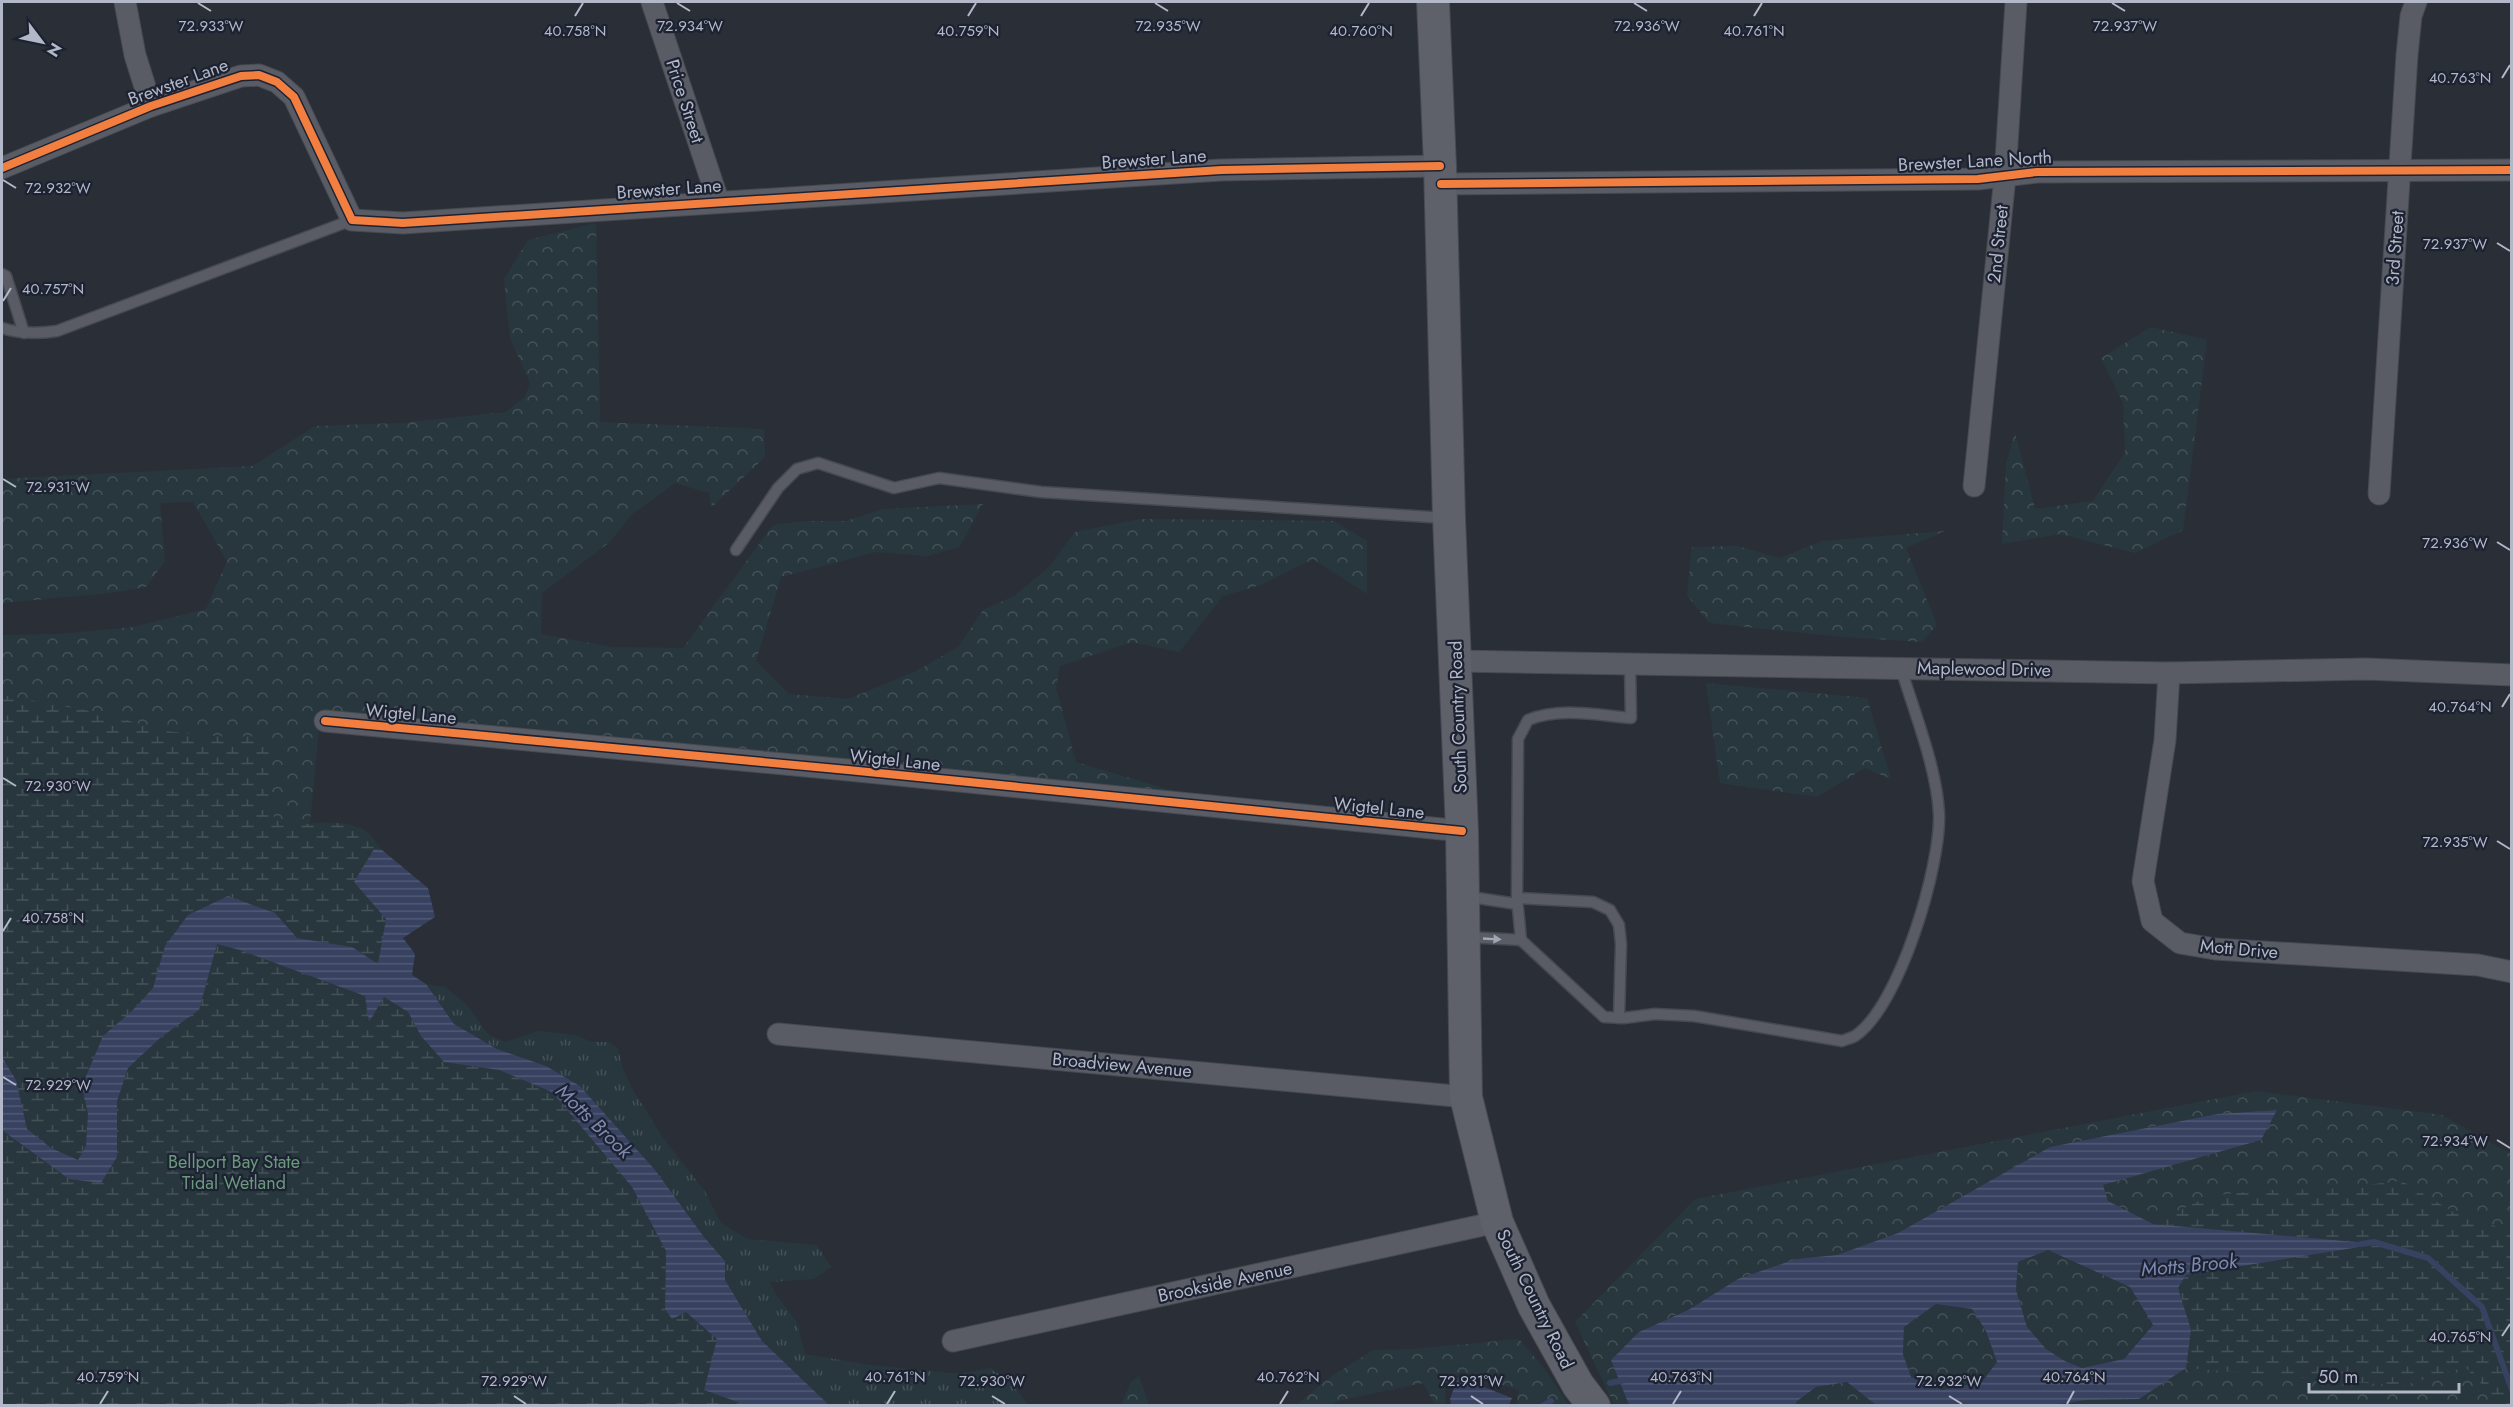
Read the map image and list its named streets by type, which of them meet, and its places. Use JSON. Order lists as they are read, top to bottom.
{
  "streets": {
    "main road": ["South Country Road"],
    "street": [
      "Brewster Lane",
      "Price Street",
      "Brewster Lane North",
      "2nd Street",
      "3rd Street",
      "Maplewood Drive",
      "Wigtel Lane",
      "Mott Drive",
      "Broadview Avenue",
      "Brookside Avenue"
    ]
  },
  "crossings": [
    ["Brewster Lane", "Price Street"],
    ["Brewster Lane", "Brewster Lane North"],
    ["Brewster Lane", "South Country Road"],
    ["Brewster Lane North", "2nd Street"],
    ["Brewster Lane North", "3rd Street"],
    ["Brewster Lane North", "South Country Road"],
    ["Maplewood Drive", "South Country Road"],
    ["Maplewood Drive", "Mott Drive"],
    ["Wigtel Lane", "South Country Road"],
    ["South Country Road", "Broadview Avenue"],
    ["South Country Road", "Brookside Avenue"]
  ],
  "water": ["Motts Brook"],
  "parks": ["Bellport Bay State Tidal Wetland"],
  "scale_bar": "50 m",
  "north": "bottom right",
  "coordinates": [
    "72.933°W",
    "72.934°W",
    "72.935°W",
    "72.936°W",
    "72.937°W",
    "40.758°N",
    "40.759°N",
    "40.760°N",
    "40.761°N",
    "40.763°N",
    "72.932°W",
    "40.757°N",
    "72.931°W",
    "40.764°N",
    "72.930°W",
    "72.929°W",
    "40.765°N",
    "40.762°N"
  ]
}
